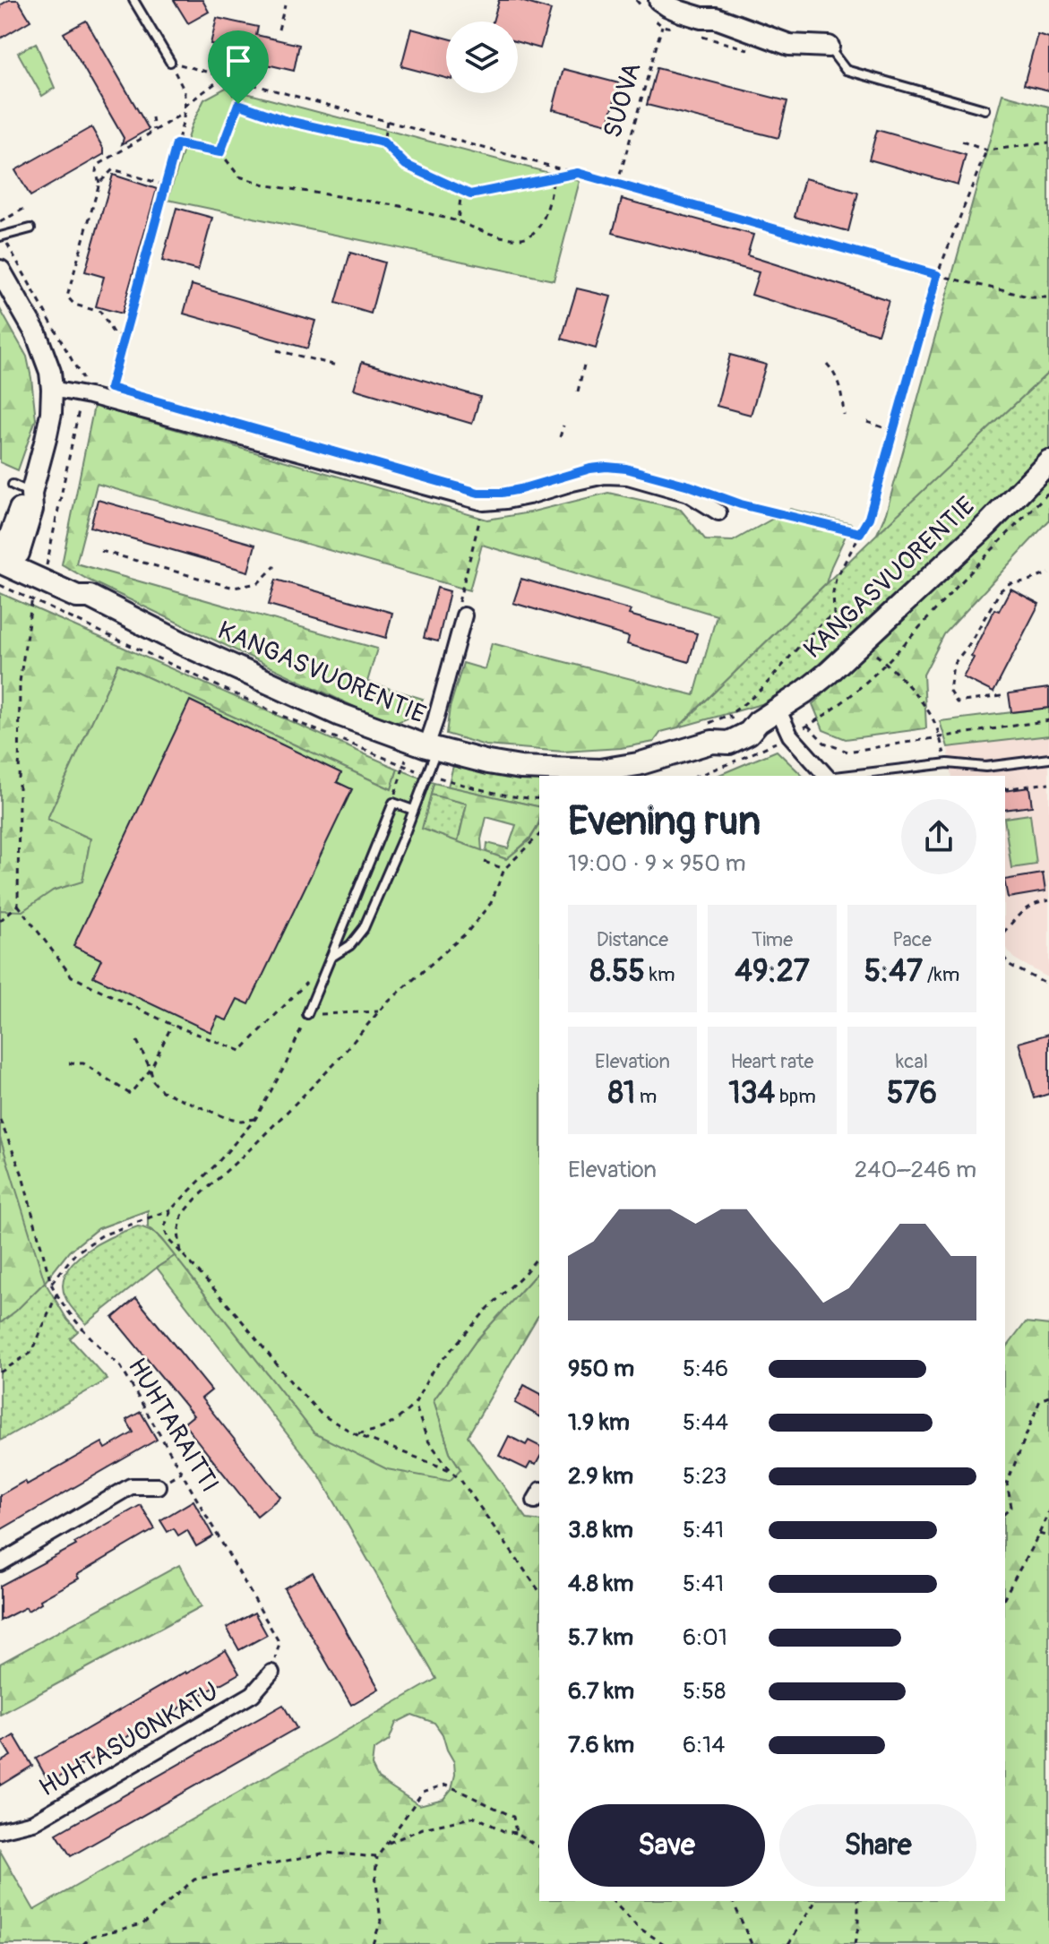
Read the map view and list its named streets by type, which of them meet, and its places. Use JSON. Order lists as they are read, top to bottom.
{
  "streets": {
    "main road": ["KANGASVUORENTIE"],
    "street": ["HUHTASUONKATU"],
    "path": ["SUOVA", "HUHTARAITTI"]
  },
  "crossings": [
    ["HUHTARAITTI", "HUHTASUONKATU"]
  ],
  "page": {
    "heading": ["Evening run", "19:00 · 9 × 950 m"],
    "stats": [
      ["Distance", "8.55 km"],
      ["Time", "49:27"],
      ["Pace", "5:47 /km"],
      ["Elevation", "81 m"],
      ["Heart rate", "134 bpm"],
      ["kcal", "576"]
    ],
    "chart": ["Elevation", "240–246 m"],
    "list": [
      {
        "name": "950 m",
        "note": "5:46"
      },
      {
        "name": "1.9 km",
        "note": "5:44"
      },
      {
        "name": "2.9 km",
        "note": "5:23"
      },
      {
        "name": "3.8 km",
        "note": "5:41"
      },
      {
        "name": "4.8 km",
        "note": "5:41"
      },
      {
        "name": "5.7 km",
        "note": "6:01"
      },
      {
        "name": "6.7 km",
        "note": "5:58"
      },
      {
        "name": "7.6 km",
        "note": "6:14"
      }
    ],
    "buttons": ["Save", "Share"]
  }
}
